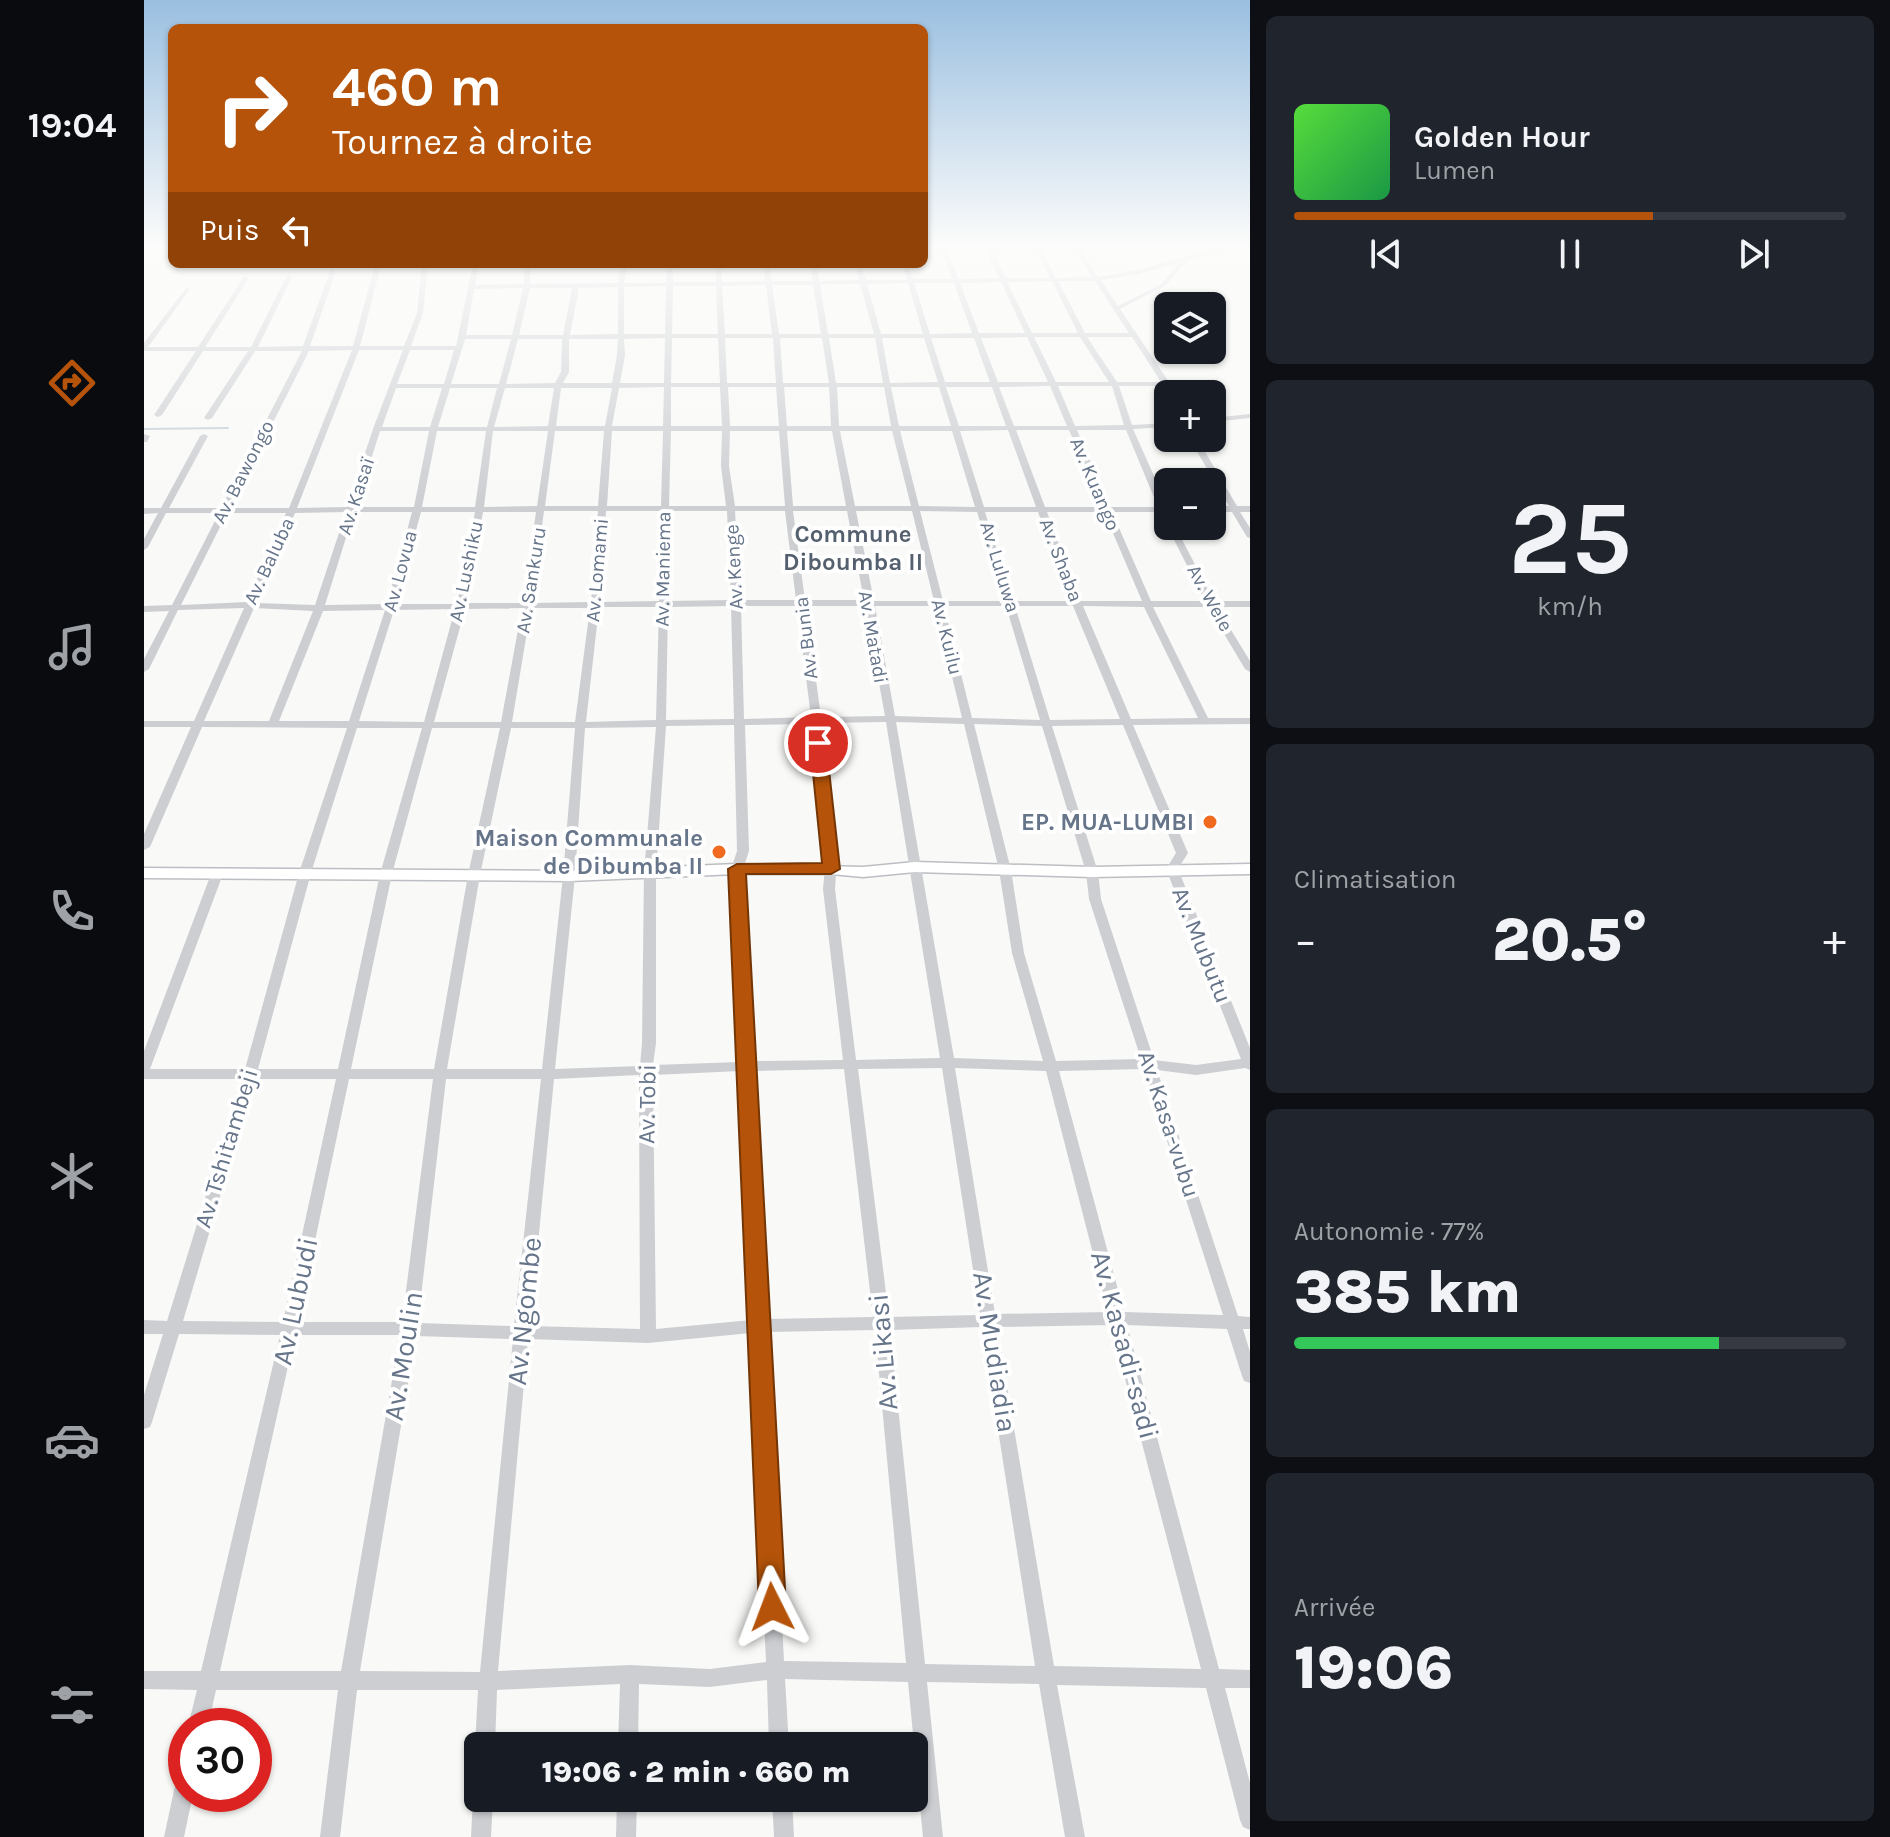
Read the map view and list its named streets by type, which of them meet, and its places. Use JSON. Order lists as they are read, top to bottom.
{
  "streets": {
    "street": [
      "Av. Bawongo",
      "Av. Kuango",
      "Av. Kasaï",
      "Av. Shaba",
      "Av. Baluba",
      "Av. Kenge",
      "Av. Luluwa",
      "Av. Maniema",
      "Av. Lomami",
      "Av. Lovua",
      "Av. Lushiku",
      "Av. Sankuru",
      "Av. Wele",
      "Av. Matadi",
      "Av. Kuilu",
      "Av. Bunia",
      "Av. Mubutu",
      "Av. Tobi",
      "Av. Kasa-vubu",
      "Av. Tshitambeji",
      "Av. Lubudi",
      "Av. Ngombe",
      "Av. Kasadi-sadi",
      "Av. Likasi",
      "Av. Mudiadia",
      "Av. Moulin"
    ]
  },
  "crossings": [
    ["Av. Shaba", "Av. Mubutu"],
    ["Av. Luluwa", "Av. Kasa-vubu"],
    ["Av. Maniema", "Av. Tobi"],
    ["Av. Lomami", "Av. Ngombe"],
    ["Av. Lovua", "Av. Tshitambeji"],
    ["Av. Lushiku", "Av. Lubudi"],
    ["Av. Sankuru", "Av. Moulin"],
    ["Av. Matadi", "Av. Mudiadia"],
    ["Av. Kuilu", "Av. Kasadi-sadi"],
    ["Av. Bunia", "Av. Likasi"]
  ],
  "districts": ["Commune Diboumba II"],
  "places": ["EP. MUA-LUMBI", "Maison Communale de Dibumba II"],
  "page": {
    "tabs": "19:04",
    "turn": ["460 m", "Tournez à droite"],
    "song": ["Golden Hour", "Lumen"],
    "then": "Puis",
    "map_buttons": ["+", "−"],
    "tile": [
      ["25", "km/h"],
      "Climatisation",
      ["Autonomie · 77%", "385 km"],
      ["Arrivée", "19:06"]
    ],
    "heat": ["−", "20.5°", "+"],
    "limit": "30",
    "trip": "19:06 · 2 min · 660 m"
  }
}
